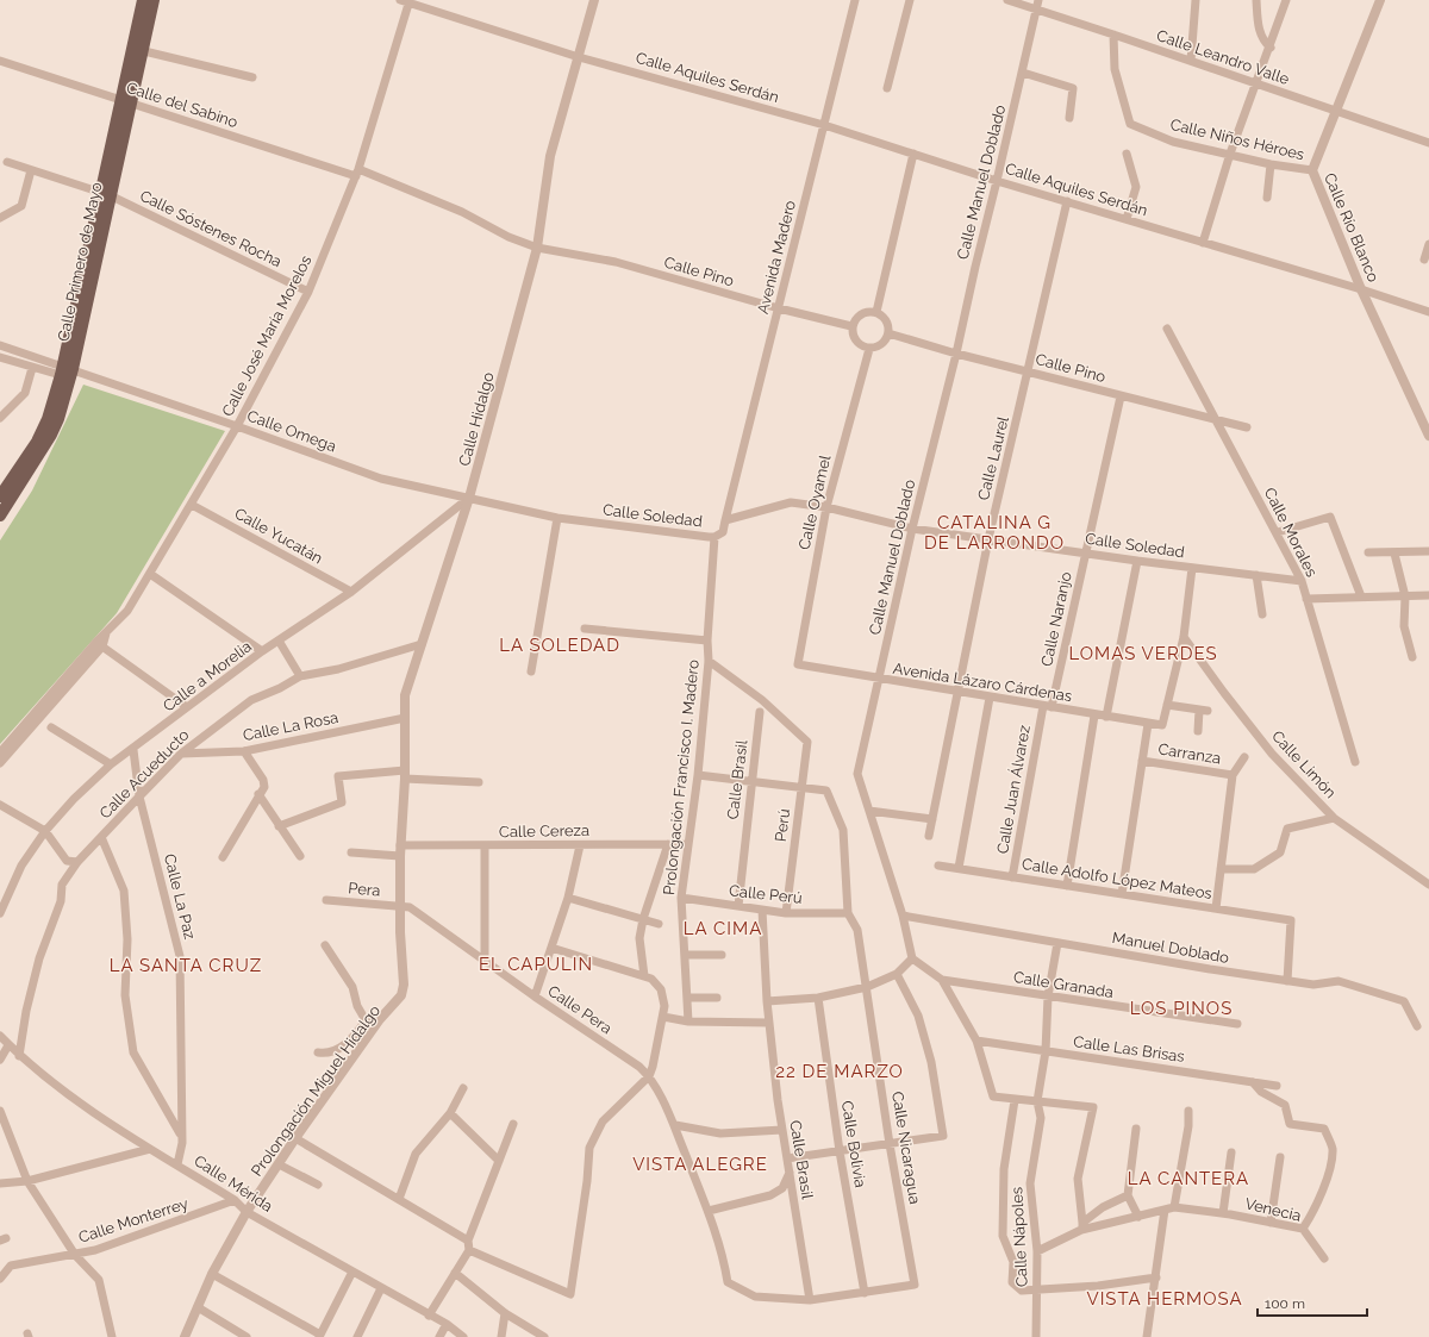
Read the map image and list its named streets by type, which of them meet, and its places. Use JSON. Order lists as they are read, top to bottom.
{
  "streets": {
    "main road": ["Calle Primero de Mayo"],
    "street": [
      "Calle Leandro Valle",
      "Calle Aquiles Serdán",
      "Calle del Sabino",
      "Calle Niños Héroes",
      "Calle Manuel Doblado",
      "Calle Río Blanco",
      "Calle Sóstenes Rocha",
      "Avenida Madero",
      "Calle Pino",
      "Calle José María Morelos",
      "Calle Hidalgo",
      "Calle Omega",
      "Calle Laurel",
      "Calle Oyamel",
      "Calle Soledad",
      "Calle Morales",
      "Calle Yucatán",
      "Calle Naranjo",
      "Calle a Morelia",
      "Avenida Lázaro Cárdenas",
      "Calle La Rosa",
      "Carranza",
      "Calle Limón",
      "Calle Acueducto",
      "Prolongación Francisco I. Madero",
      "Calle Brasil",
      "Calle Juan Álvarez",
      "Perú",
      "Calle Cereza",
      "Calle Adolfo López Mateos",
      "Pera",
      "Calle Perú",
      "Calle La Paz",
      "Manuel Doblado",
      "Calle Granada",
      "Calle Pera",
      "Calle Las Brisas",
      "Prolongación Miguel Hidalgo",
      "Calle Bolivia",
      "Calle Nicaragua",
      "Calle Mérida",
      "Venecia",
      "Calle Monterrey",
      "Calle Nápoles"
    ]
  },
  "crossings": [
    ["Calle Leandro Valle", "Calle Niños Héroes"],
    ["Calle Leandro Valle", "Calle Manuel Doblado"],
    ["Calle Leandro Valle", "Calle Río Blanco"],
    ["Calle Aquiles Serdán", "Calle Manuel Doblado"],
    ["Calle Aquiles Serdán", "Calle Río Blanco"],
    ["Calle Aquiles Serdán", "Avenida Madero"],
    ["Calle Aquiles Serdán", "Calle José María Morelos"],
    ["Calle Aquiles Serdán", "Calle Hidalgo"],
    ["Calle Aquiles Serdán", "Calle Laurel"],
    ["Calle del Sabino", "Calle Primero de Mayo"],
    ["Calle del Sabino", "Calle Pino"],
    ["Calle del Sabino", "Calle José María Morelos"],
    ["Calle del Sabino", "Calle Hidalgo"],
    ["Calle Niños Héroes", "Calle Río Blanco"],
    ["Calle Manuel Doblado", "Calle Pino"],
    ["Calle Manuel Doblado", "Calle Soledad"],
    ["Calle Manuel Doblado", "Avenida Lázaro Cárdenas"],
    ["Calle Manuel Doblado", "Manuel Doblado"],
    ["Calle Sóstenes Rocha", "Calle Primero de Mayo"],
    ["Calle Sóstenes Rocha", "Calle José María Morelos"],
    ["Avenida Madero", "Calle Pino"],
    ["Avenida Madero", "Calle Soledad"],
    ["Calle Primero de Mayo", "Calle Omega"],
    ["Calle Pino", "Calle Hidalgo"],
    ["Calle Pino", "Calle Laurel"],
    ["Calle Pino", "Calle Oyamel"],
    ["Calle Pino", "Calle Morales"],
    ["Calle Pino", "Calle Naranjo"],
    ["Calle José María Morelos", "Calle Omega"],
    ["Calle José María Morelos", "Calle Yucatán"],
    ["Calle Hidalgo", "Calle Omega"],
    ["Calle Hidalgo", "Calle Soledad"],
    ["Calle Hidalgo", "Calle a Morelia"],
    ["Calle Hidalgo", "Calle La Rosa"],
    ["Calle Hidalgo", "Calle Acueducto"],
    ["Calle Hidalgo", "Calle Cereza"],
    ["Calle Hidalgo", "Prolongación Miguel Hidalgo"],
    ["Calle Omega", "Calle Soledad"],
    ["Calle Omega", "Calle a Morelia"],
    ["Calle Laurel", "Calle Soledad"],
    ["Calle Laurel", "Avenida Lázaro Cárdenas"],
    ["Calle Oyamel", "Calle Soledad"],
    ["Calle Oyamel", "Avenida Lázaro Cárdenas"],
    ["Calle Soledad", "Calle Morales"],
    ["Calle Soledad", "Calle Naranjo"],
    ["Calle Soledad", "Calle a Morelia"],
    ["Calle Soledad", "Prolongación Francisco I. Madero"],
    ["Calle Yucatán", "Calle a Morelia"],
    ["Calle Naranjo", "Avenida Lázaro Cárdenas"],
    ["Calle Naranjo", "Calle Juan Álvarez"],
    ["Calle a Morelia", "Calle La Paz"],
    ["Avenida Lázaro Cárdenas", "Calle Juan Álvarez"],
    ["Calle La Rosa", "Calle Acueducto"],
    ["Calle Acueducto", "Calle La Paz"],
    ["Calle Acueducto", "Calle Mérida"],
    ["Prolongación Francisco I. Madero", "Perú"],
    ["Prolongación Francisco I. Madero", "Calle Cereza"],
    ["Prolongación Francisco I. Madero", "Calle Perú"],
    ["Calle Brasil", "Calle Perú"],
    ["Calle Juan Álvarez", "Calle Adolfo López Mateos"],
    ["Perú", "Calle Perú"],
    ["Calle Cereza", "Prolongación Miguel Hidalgo"],
    ["Calle Adolfo López Mateos", "Manuel Doblado"],
    ["Pera", "Calle Pera"],
    ["Pera", "Prolongación Miguel Hidalgo"],
    ["Calle Perú", "Calle Nicaragua"],
    ["Calle La Paz", "Calle Mérida"],
    ["Calle Granada", "Calle Nápoles"],
    ["Calle Pera", "Prolongación Miguel Hidalgo"],
    ["Calle Las Brisas", "Calle Nápoles"],
    ["Prolongación Miguel Hidalgo", "Calle Mérida"],
    ["Calle Bolivia", "Calle Nicaragua"],
    ["Calle Mérida", "Calle Monterrey"]
  ],
  "districts": [
    "CATALINA G DE LARRONDO",
    "LA SOLEDAD",
    "LOMAS VERDES",
    "LA CIMA",
    "EL CAPULIN",
    "LA SANTA CRUZ",
    "LOS PINOS",
    "22 DE MARZO",
    "VISTA ALEGRE",
    "LA CANTERA",
    "VISTA HERMOSA"
  ],
  "scale_bar": "100 m"
}
